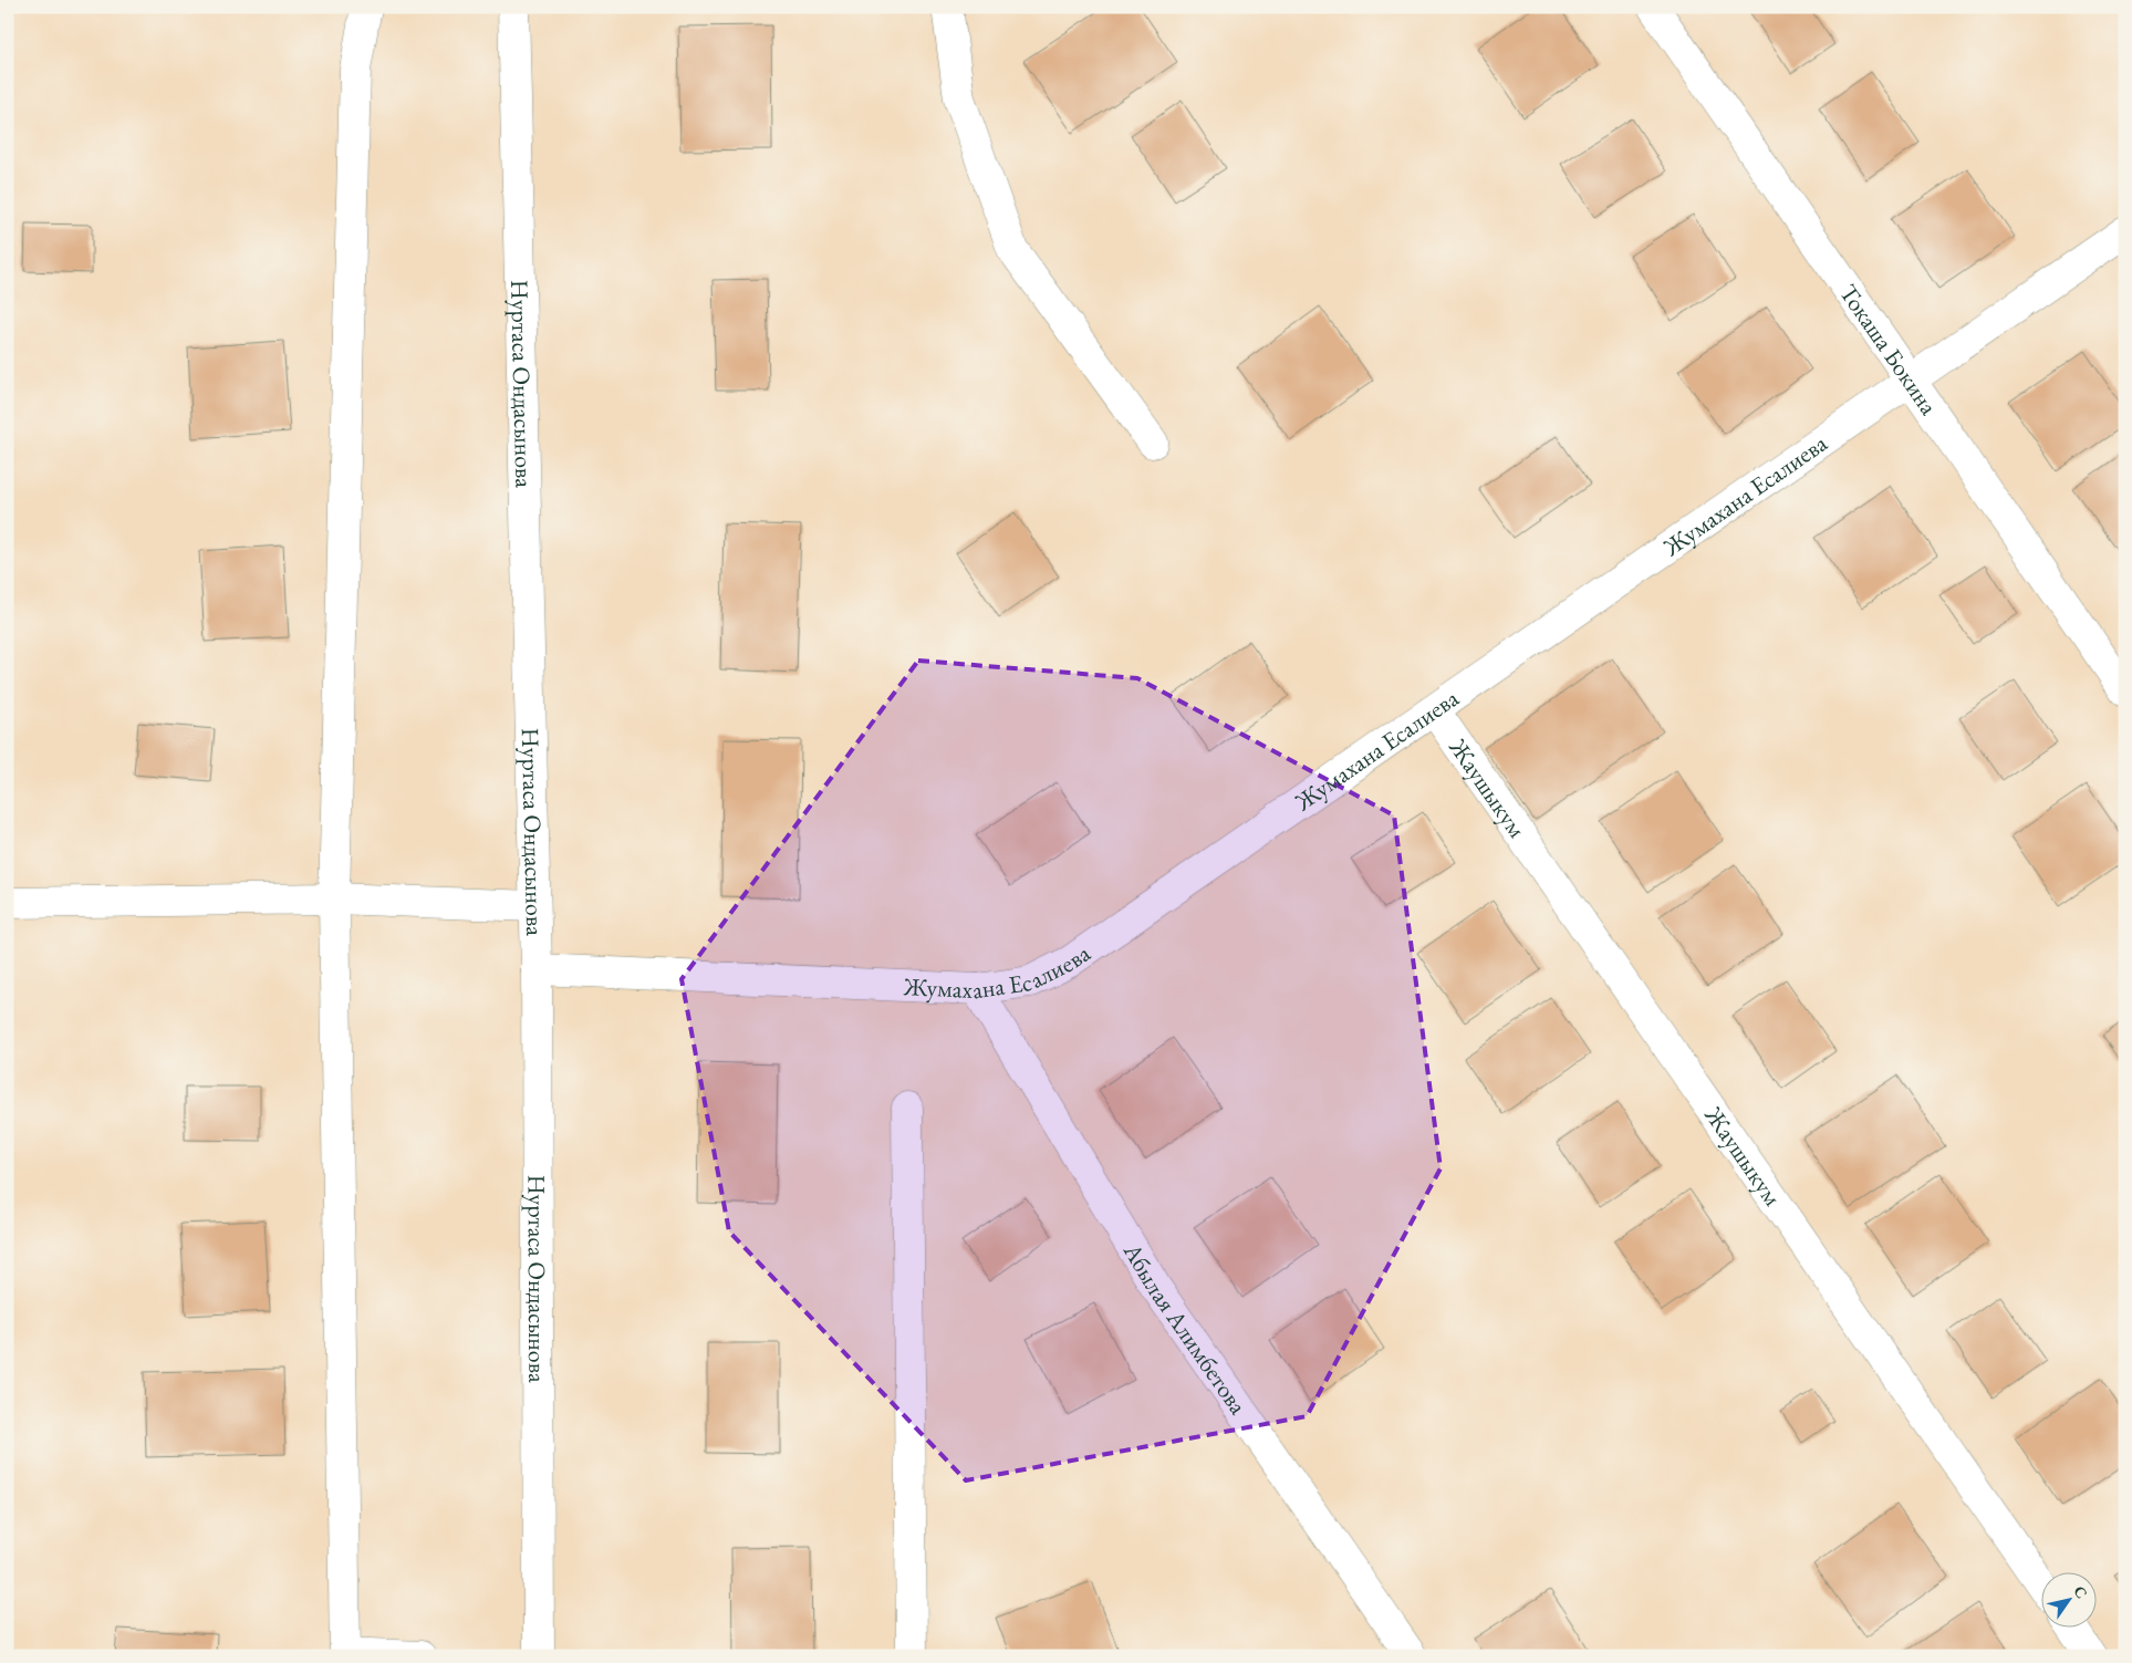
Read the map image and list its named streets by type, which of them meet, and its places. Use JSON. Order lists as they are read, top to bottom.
{
  "streets": {
    "street": [
      "Токаша Бокина",
      "Нуртаса Ондасынова",
      "Жумахана Есалиева",
      "Жаушыкум",
      "Абылая Алимбетова"
    ]
  },
  "crossings": [
    ["Токаша Бокина", "Жумахана Есалиева"],
    ["Нуртаса Ондасынова", "Жумахана Есалиева"],
    ["Жумахана Есалиева", "Жаушыкум"],
    ["Жумахана Есалиева", "Абылая Алимбетова"]
  ],
  "north": "top right"
}
